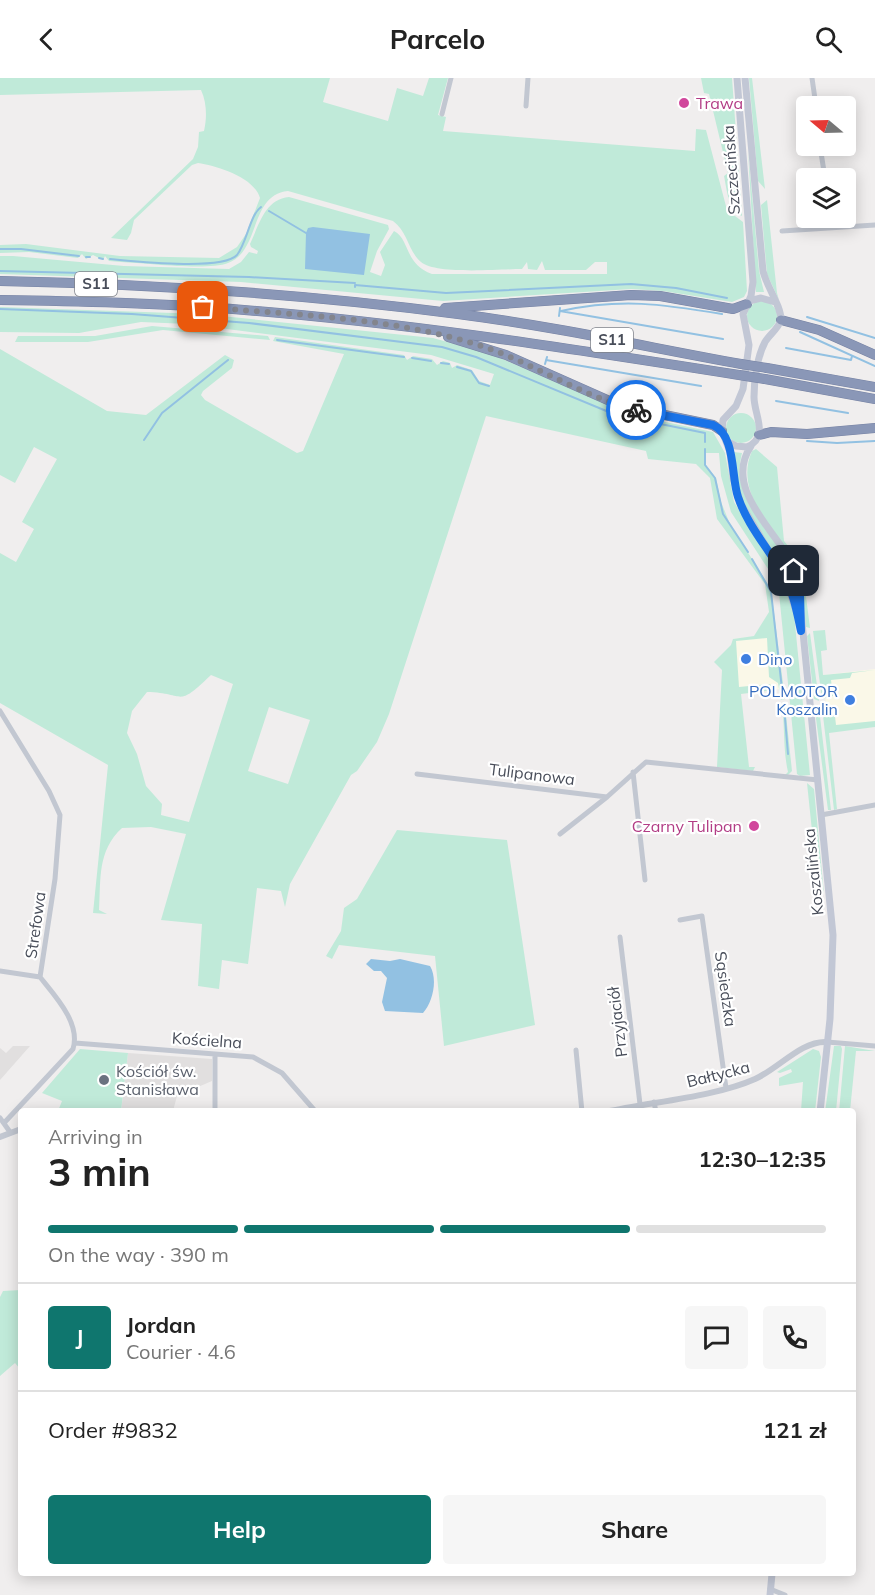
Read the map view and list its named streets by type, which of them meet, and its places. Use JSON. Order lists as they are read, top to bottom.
{
  "streets": {
    "highway": ["S11"],
    "main road": ["Szczecińska", "Koszalińska"],
    "street": [
      "Tulipanowa",
      "Strefowa",
      "Sąsiedzka",
      "Przyjaciół",
      "Kościelna",
      "Bałtycka"
    ]
  },
  "crossings": [
    ["Szczecińska", "Koszalińska"],
    ["Koszalińska", "Bałtycka"],
    ["Strefowa", "Kościelna"],
    ["Sąsiedzka", "Bałtycka"],
    ["Przyjaciół", "Bałtycka"]
  ],
  "places": [
    "Trawa",
    "Dino",
    "POLMOTOR Koszalin",
    "Czarny Tulipan",
    "Kościół św. Stanisława"
  ],
  "north": "left",
  "page": {
    "header": "Parcelo",
    "heading": ["3 min", "Arriving in", "12:30–12:35"],
    "panel": [
      "Jordan",
      "Courier · 4.6",
      "Order #9832",
      "121 zł"
    ],
    "bar": "On the way · 390 m",
    "round": "J",
    "buttons": ["Help", "Share"]
  }
}
